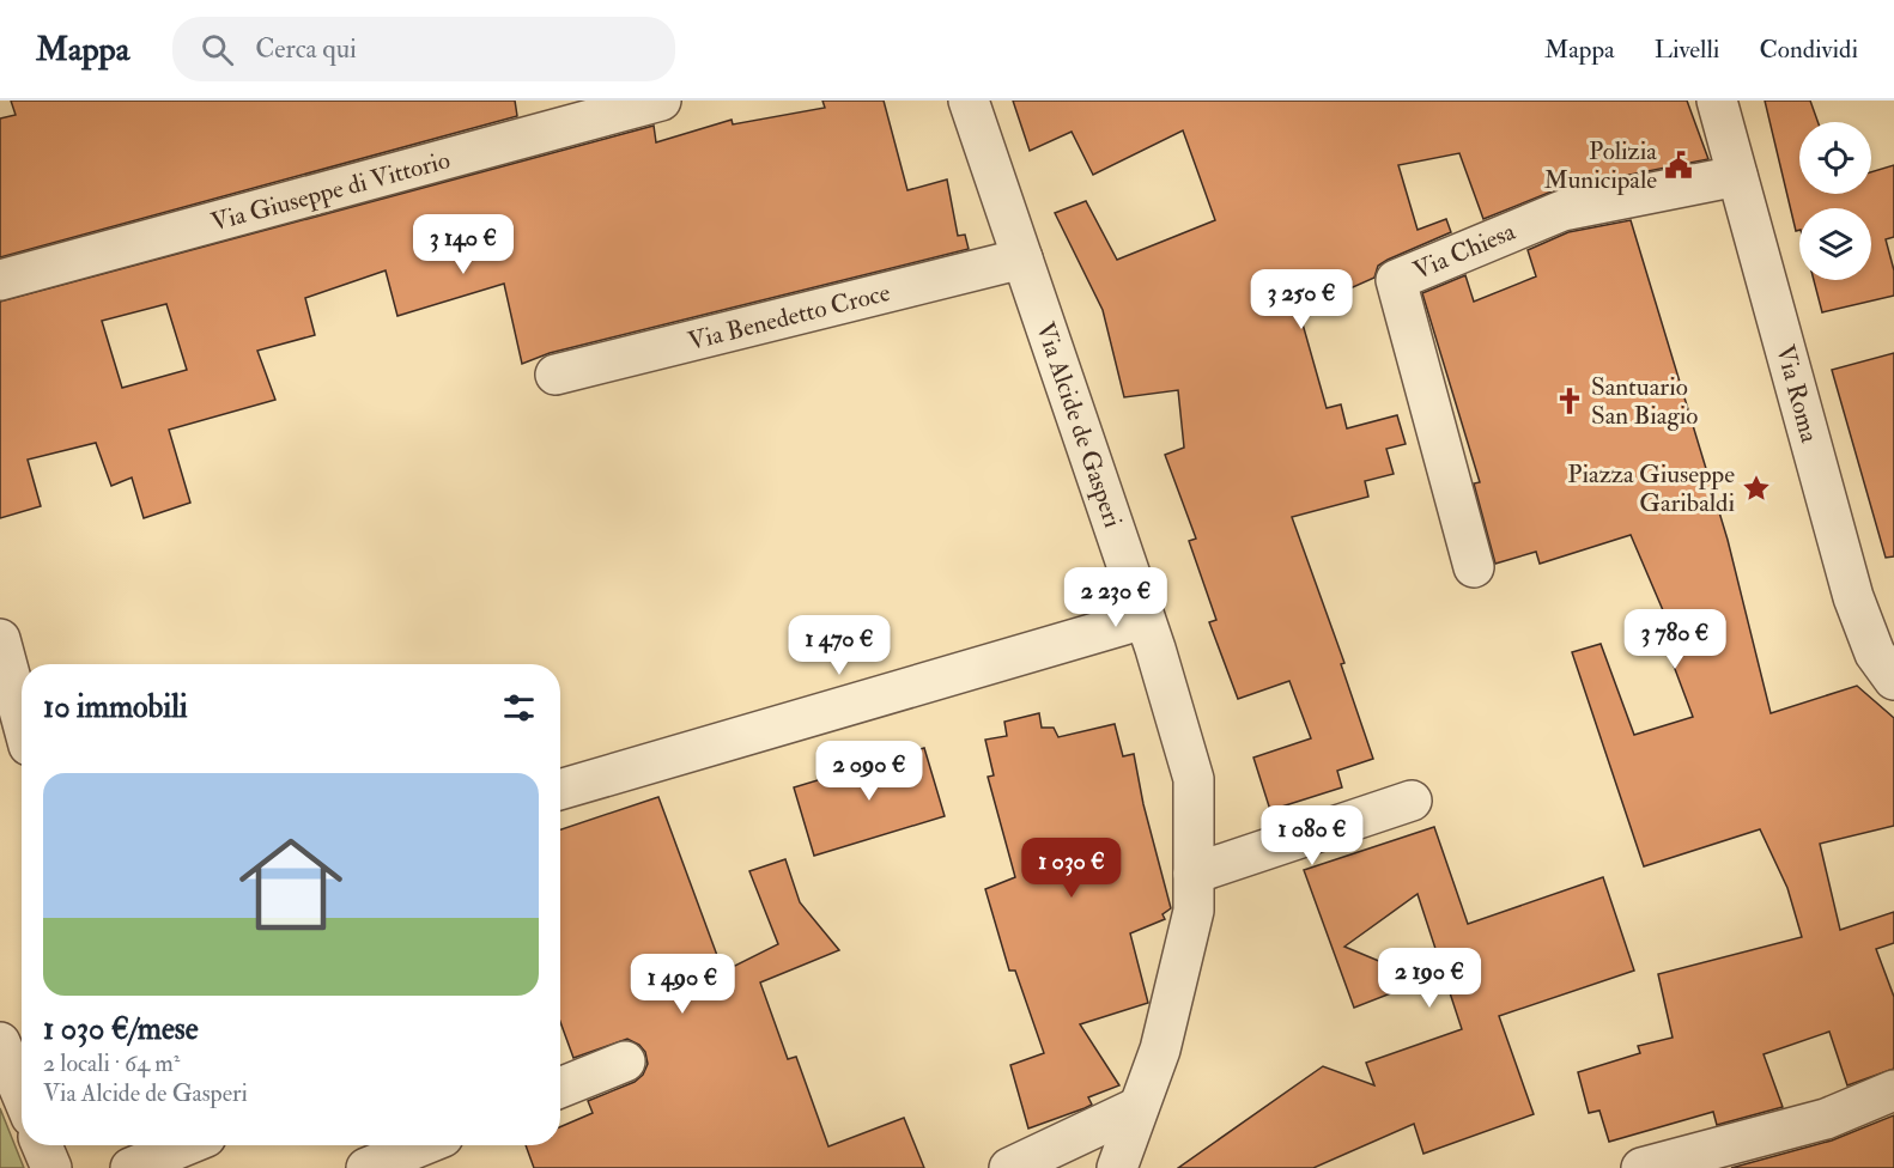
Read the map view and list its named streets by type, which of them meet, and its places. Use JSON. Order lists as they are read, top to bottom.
{
  "streets": {
    "street": [
      "Via Giuseppe di Vittorio",
      "Via Chiesa",
      "Via Benedetto Croce",
      "Via Roma",
      "Via Alcide de Gasperi"
    ]
  },
  "crossings": [
    ["Via Chiesa", "Via Roma"],
    ["Via Benedetto Croce", "Via Alcide de Gasperi"]
  ],
  "places": {
    "public building": ["Polizia Municipale"],
    "church": ["Santuario San Biagio"],
    "place": ["Piazza Giuseppe Garibaldi"]
  },
  "page": {
    "header": "Mappa",
    "search": "Cerca qui",
    "nav": ["Mappa", "Livelli", "Condividi"],
    "price": [
      "3 140 €",
      "3 250 €",
      "2 230 €",
      "3 780 €",
      "1 470 €",
      "2 090 €",
      "1 080 €",
      "1 030 €",
      "2 190 €",
      "1 490 €"
    ],
    "heading": "10 immobili",
    "list": [
      {
        "name": "1 030 €/mese",
        "note": "2 locali · 64 m² · Via Alcide de Gasperi"
      }
    ]
  }
}
